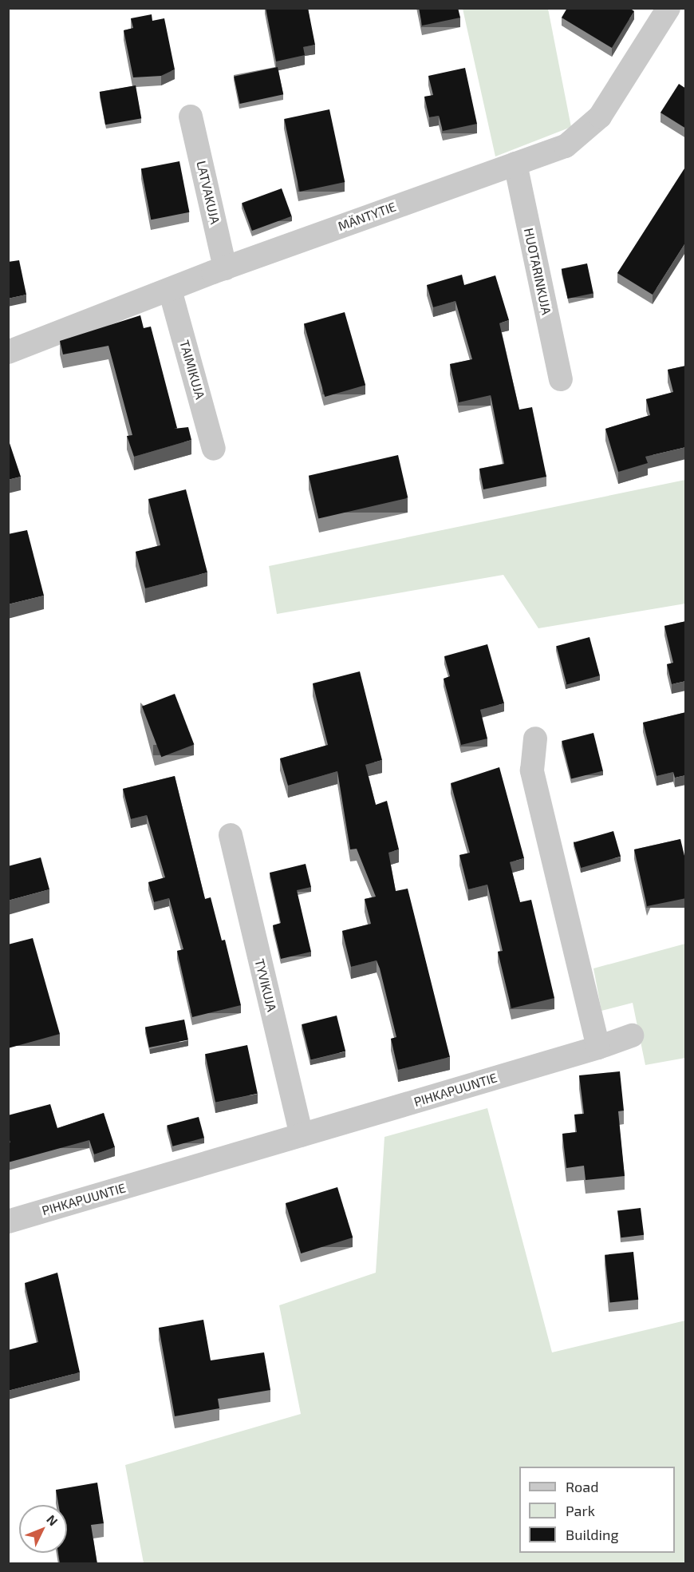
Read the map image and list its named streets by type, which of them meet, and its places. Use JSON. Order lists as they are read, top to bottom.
{
  "streets": {
    "street": [
      "LATVAKUJA",
      "MÄNTYTIE",
      "HUOTARINKUJA",
      "TAIMIKUJA",
      "TYVIKUJA",
      "PIHKAPUUNTIE"
    ]
  },
  "crossings": [
    ["LATVAKUJA", "MÄNTYTIE"],
    ["MÄNTYTIE", "HUOTARINKUJA"],
    ["MÄNTYTIE", "TAIMIKUJA"],
    ["TYVIKUJA", "PIHKAPUUNTIE"]
  ],
  "legend": ["Road", "Park", "Building"],
  "north": "top right"
}
